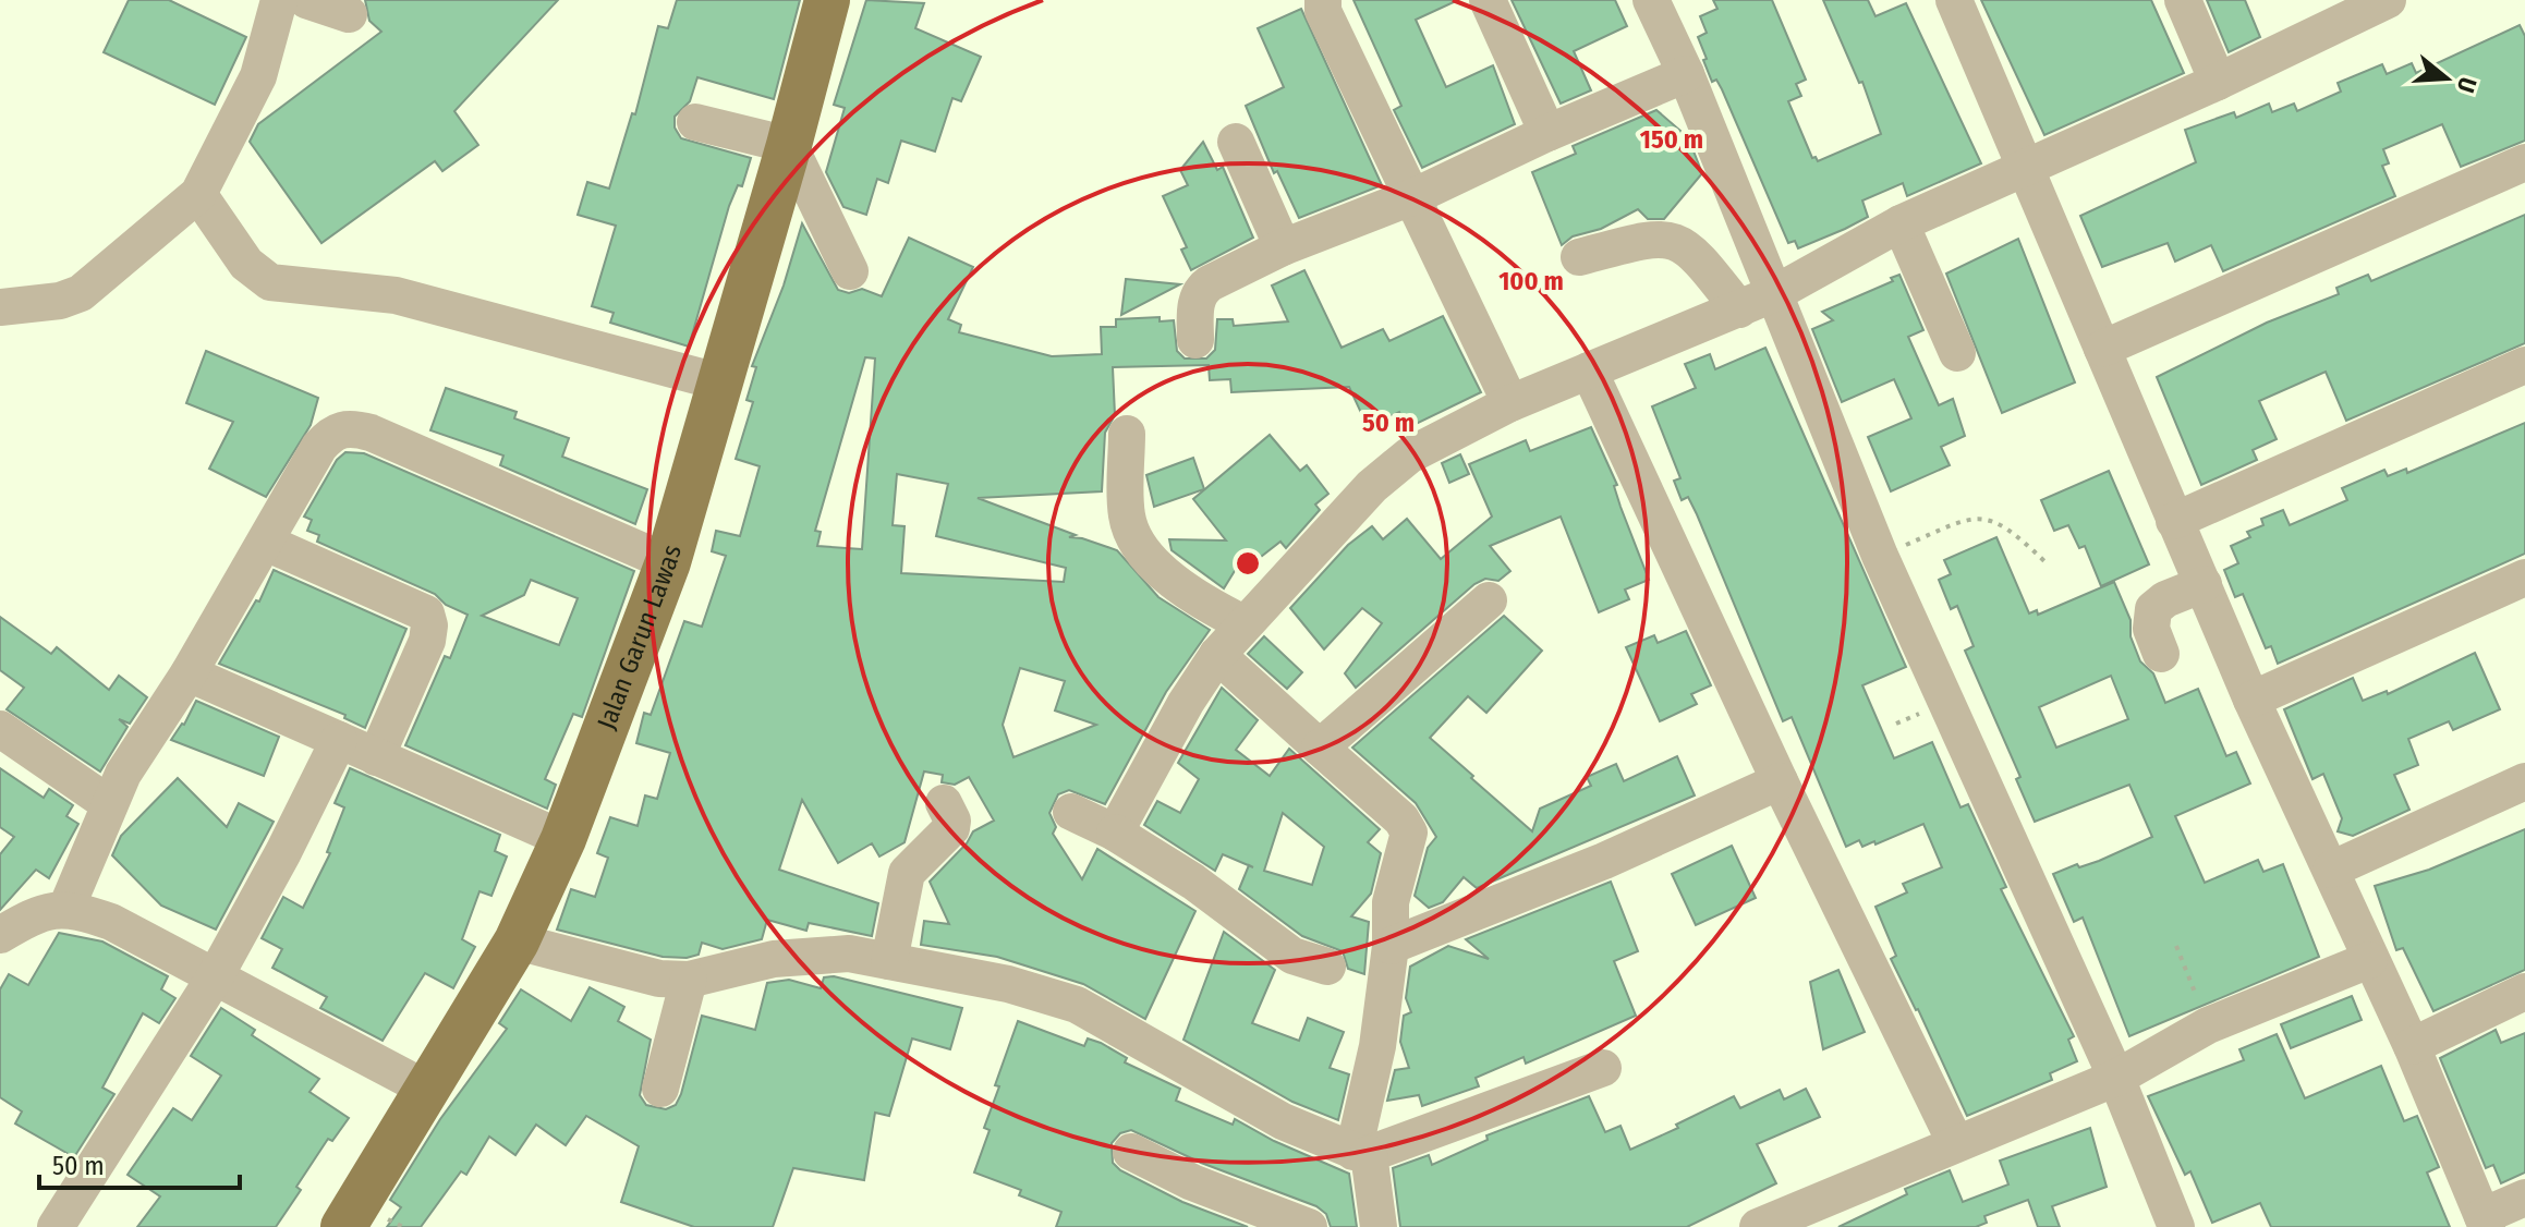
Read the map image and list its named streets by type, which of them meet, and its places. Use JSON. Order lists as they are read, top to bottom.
{
  "streets": {
    "main road": ["Jalan Garun Lawas"]
  },
  "scale_bar": "50 m",
  "north": "right",
  "rings": ["150 m", "100 m", "50 m"]
}
